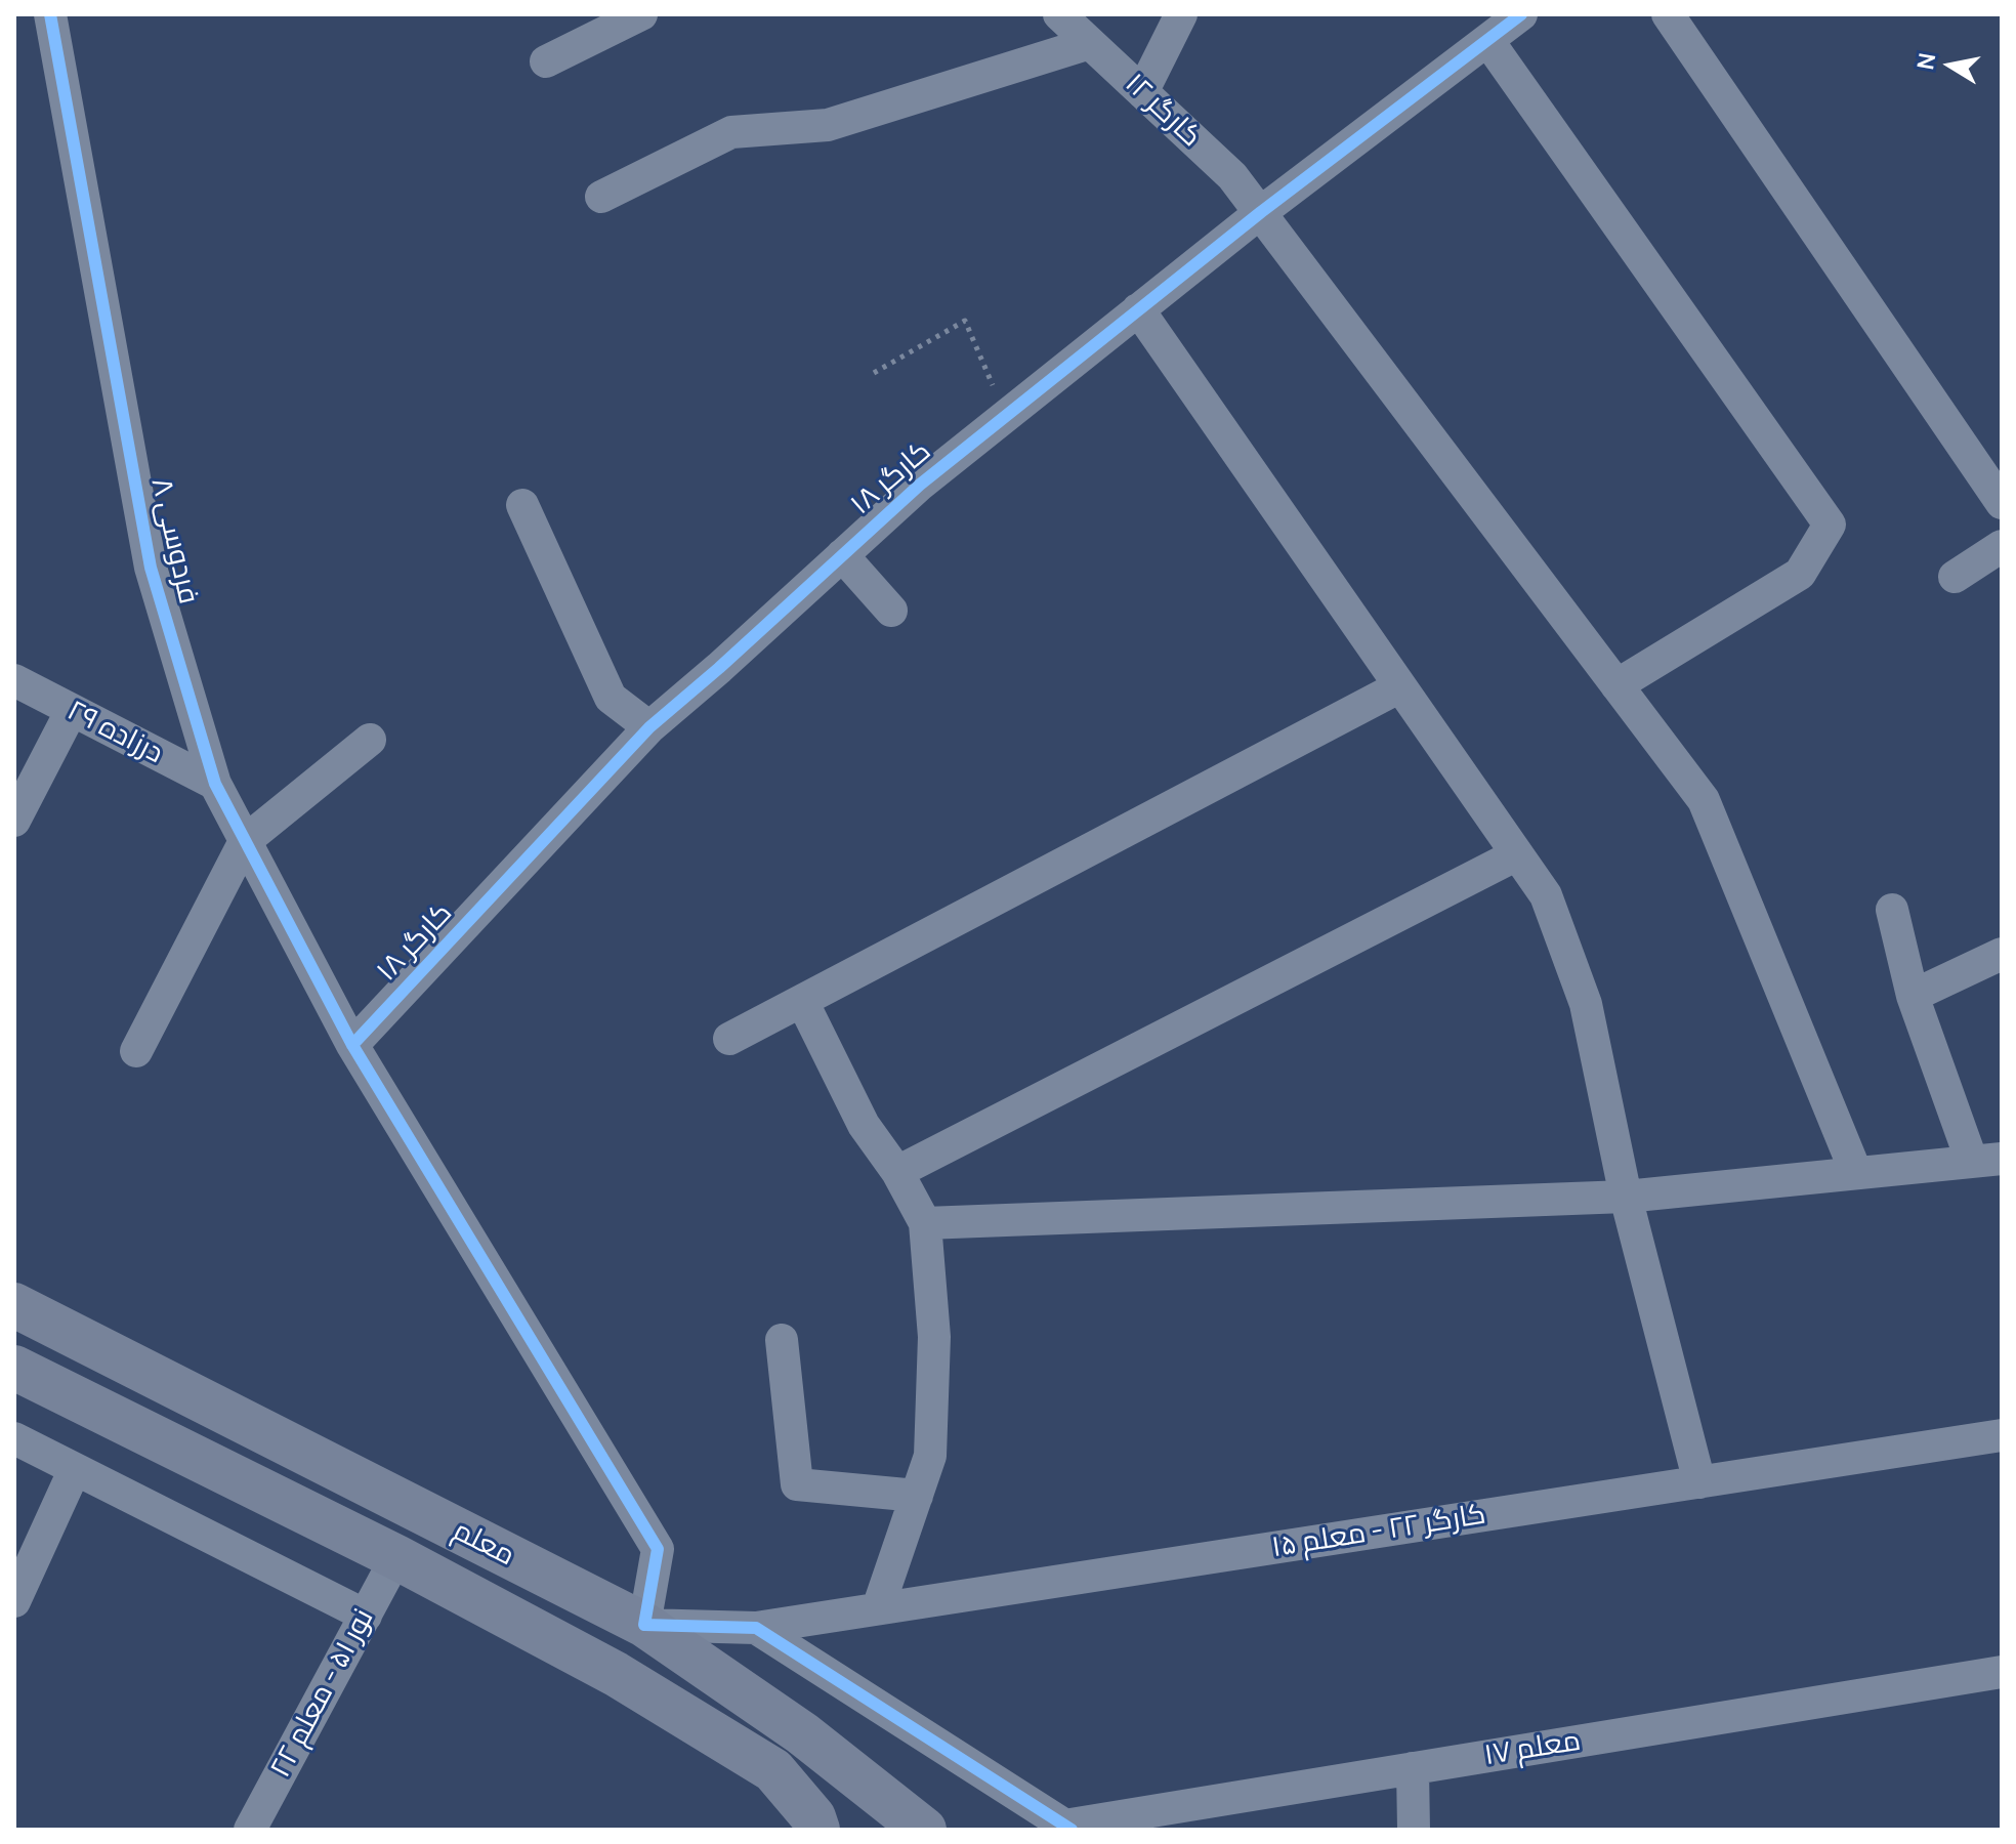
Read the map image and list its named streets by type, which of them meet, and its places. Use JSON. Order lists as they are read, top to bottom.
{
  "streets": {
    "main road": ["معلم"],
    "street": [
      "کارگر ۱۲",
      "کارگر ۱۸",
      "فردوسی ۸",
      "درزاده ۲۹",
      "کارگر ۲۲ - معلم ۱۵",
      "نور ۵۱ - معلم ۲۲",
      "معلم ۱۷"
    ]
  },
  "crossings": [
    ["کارگر ۱۲", "کارگر ۱۸"],
    ["کارگر ۱۸", "فردوسی ۸"],
    ["فردوسی ۸", "درزاده ۲۹"],
    ["فردوسی ۸", "کارگر ۲۲ - معلم ۱۵"],
    ["فردوسی ۸", "معلم"],
    ["کارگر ۲۲ - معلم ۱۵", "معلم"],
    ["معلم", "نور ۵۱ - معلم ۲۲"]
  ],
  "north": "left"
}
